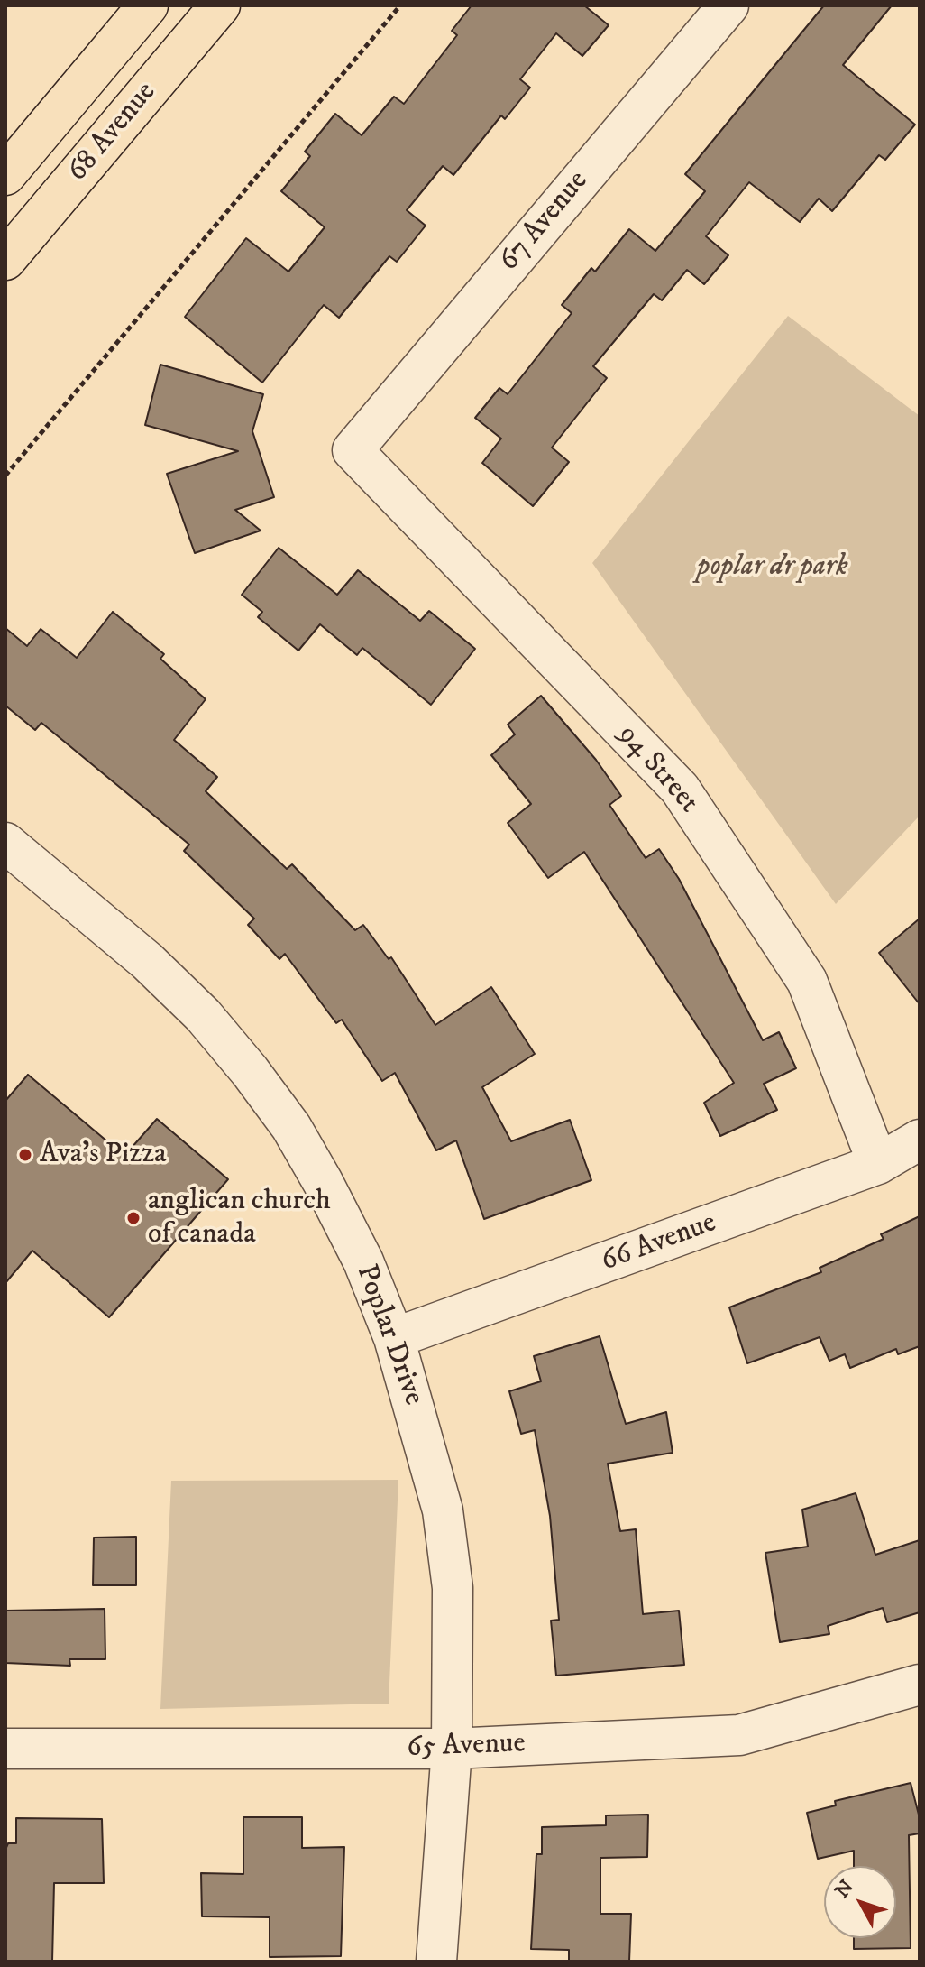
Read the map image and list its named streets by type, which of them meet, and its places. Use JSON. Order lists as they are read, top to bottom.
{
  "streets": {
    "main road": ["68 Avenue"],
    "street": [
      "67 Avenue",
      "94 Street",
      "66 Avenue",
      "Poplar Drive",
      "65 Avenue"
    ]
  },
  "crossings": [
    ["67 Avenue", "94 Street"],
    ["94 Street", "66 Avenue"],
    ["66 Avenue", "Poplar Drive"],
    ["Poplar Drive", "65 Avenue"]
  ],
  "parks": ["poplar dr park"],
  "places": ["Ava's Pizza", "anglican church of canada"],
  "north": "top left"
}
